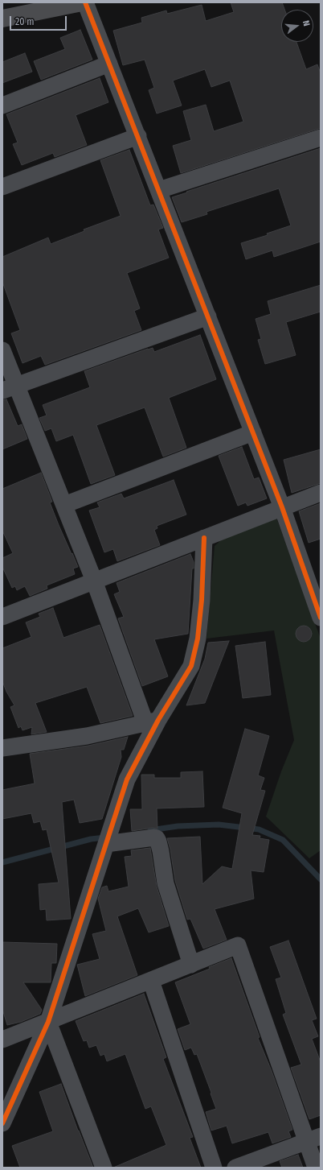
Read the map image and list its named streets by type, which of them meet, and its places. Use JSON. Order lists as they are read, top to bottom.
{
  "scale_bar": "20 m",
  "north": "right"
}
